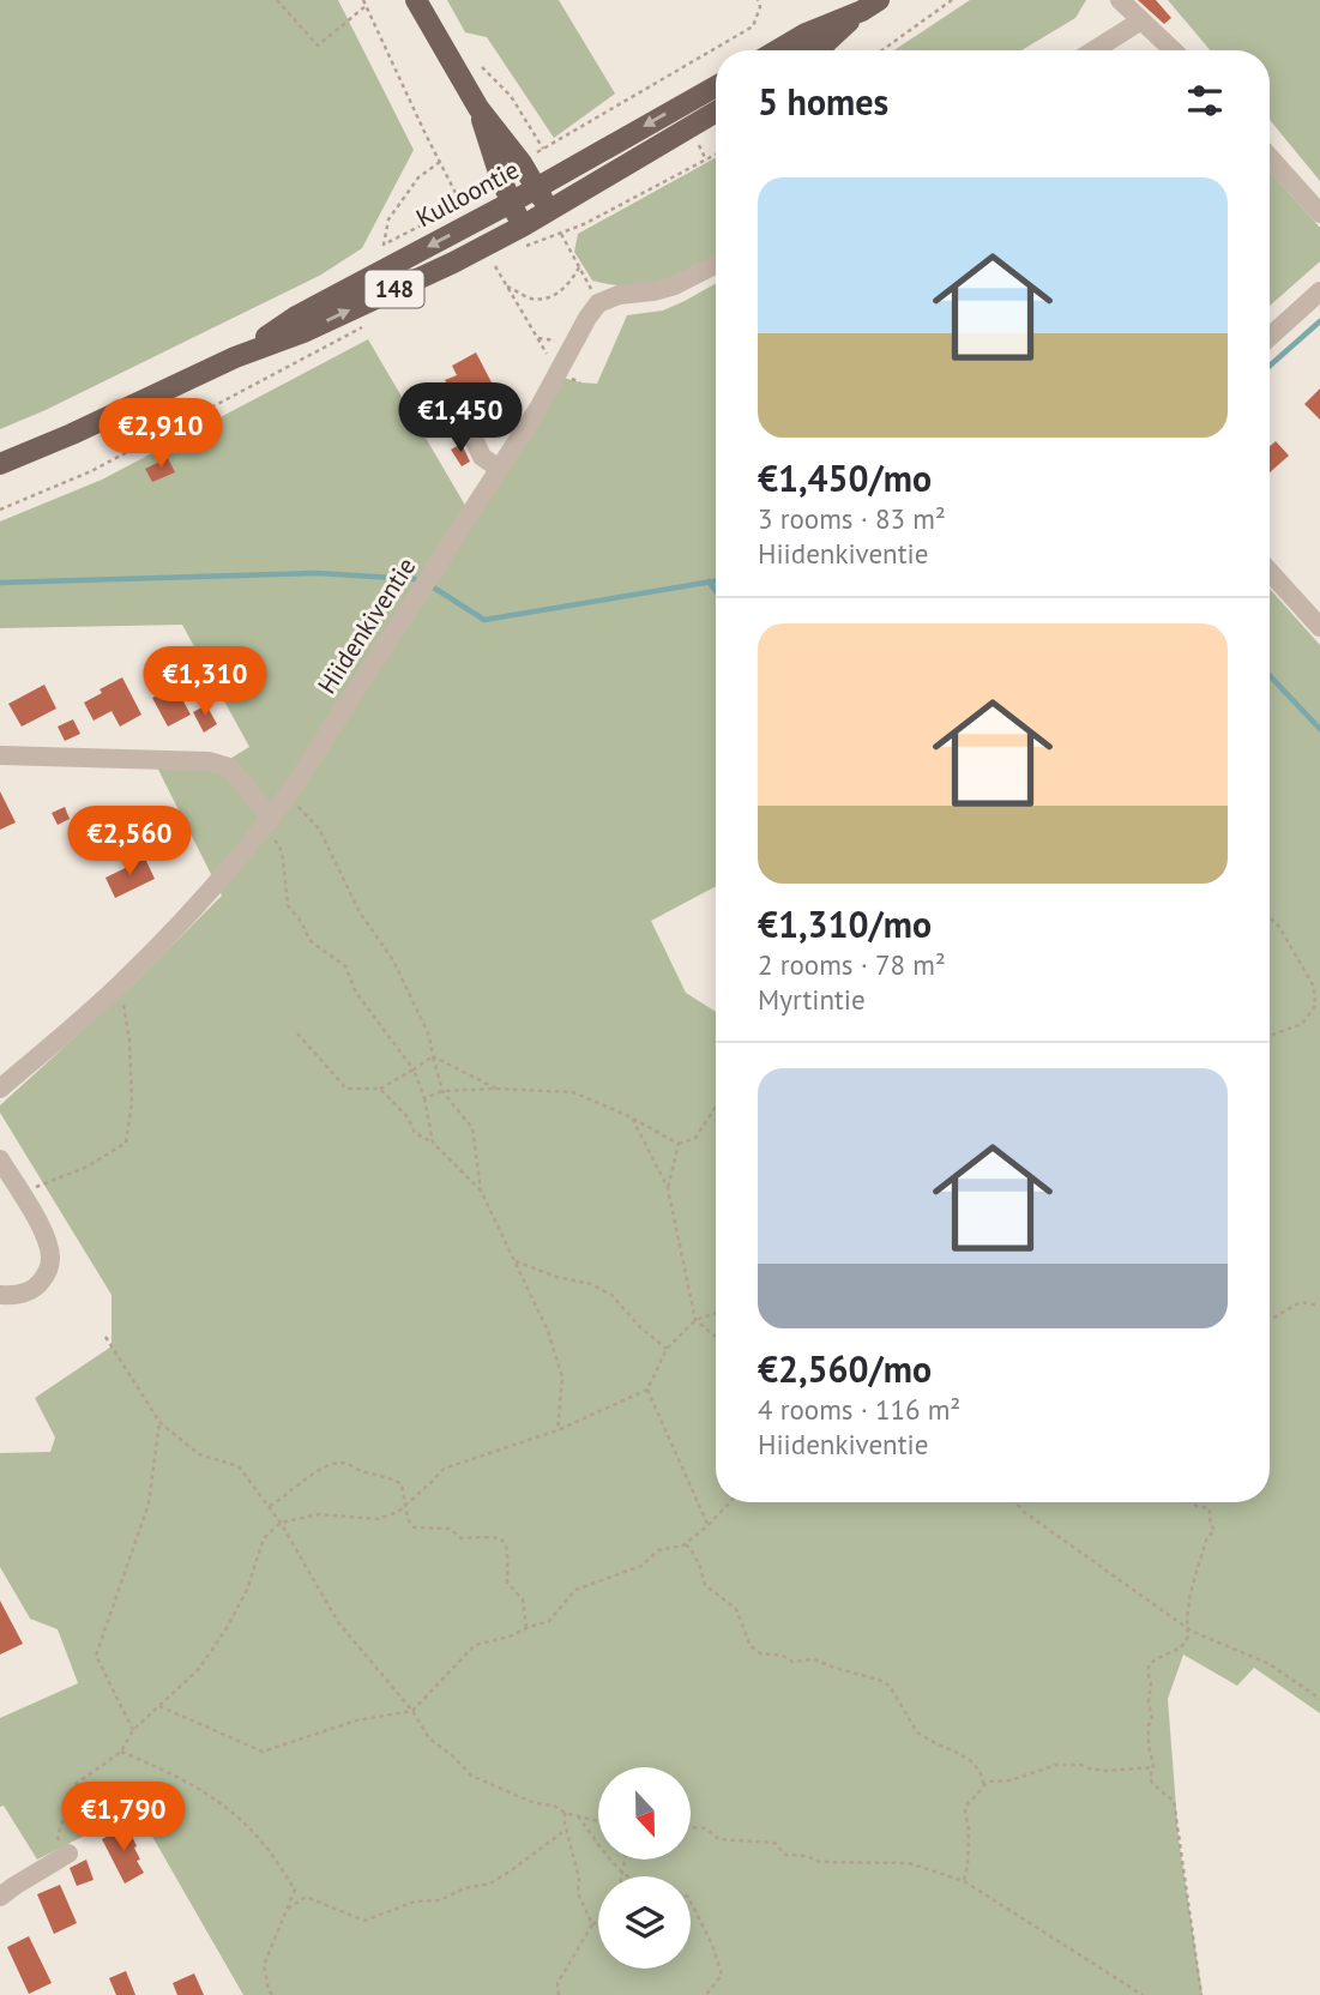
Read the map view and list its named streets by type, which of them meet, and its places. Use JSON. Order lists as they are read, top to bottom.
{
  "streets": {
    "main road": ["Kulloontie", "148"],
    "street": ["Hiidenkiventie"]
  },
  "north": "bottom",
  "page": {
    "heading": "5 homes",
    "list": [
      {
        "name": "€1,450/mo",
        "note": "3 rooms · 83 m² · Hiidenkiventie"
      },
      {
        "name": "€1,310/mo",
        "note": "2 rooms · 78 m² · Myrtintie"
      },
      {
        "name": "€2,560/mo",
        "note": "4 rooms · 116 m² · Hiidenkiventie"
      }
    ],
    "price": [
      "€1,450",
      "€2,910",
      "€1,310",
      "€2,560",
      "€1,790"
    ]
  }
}
